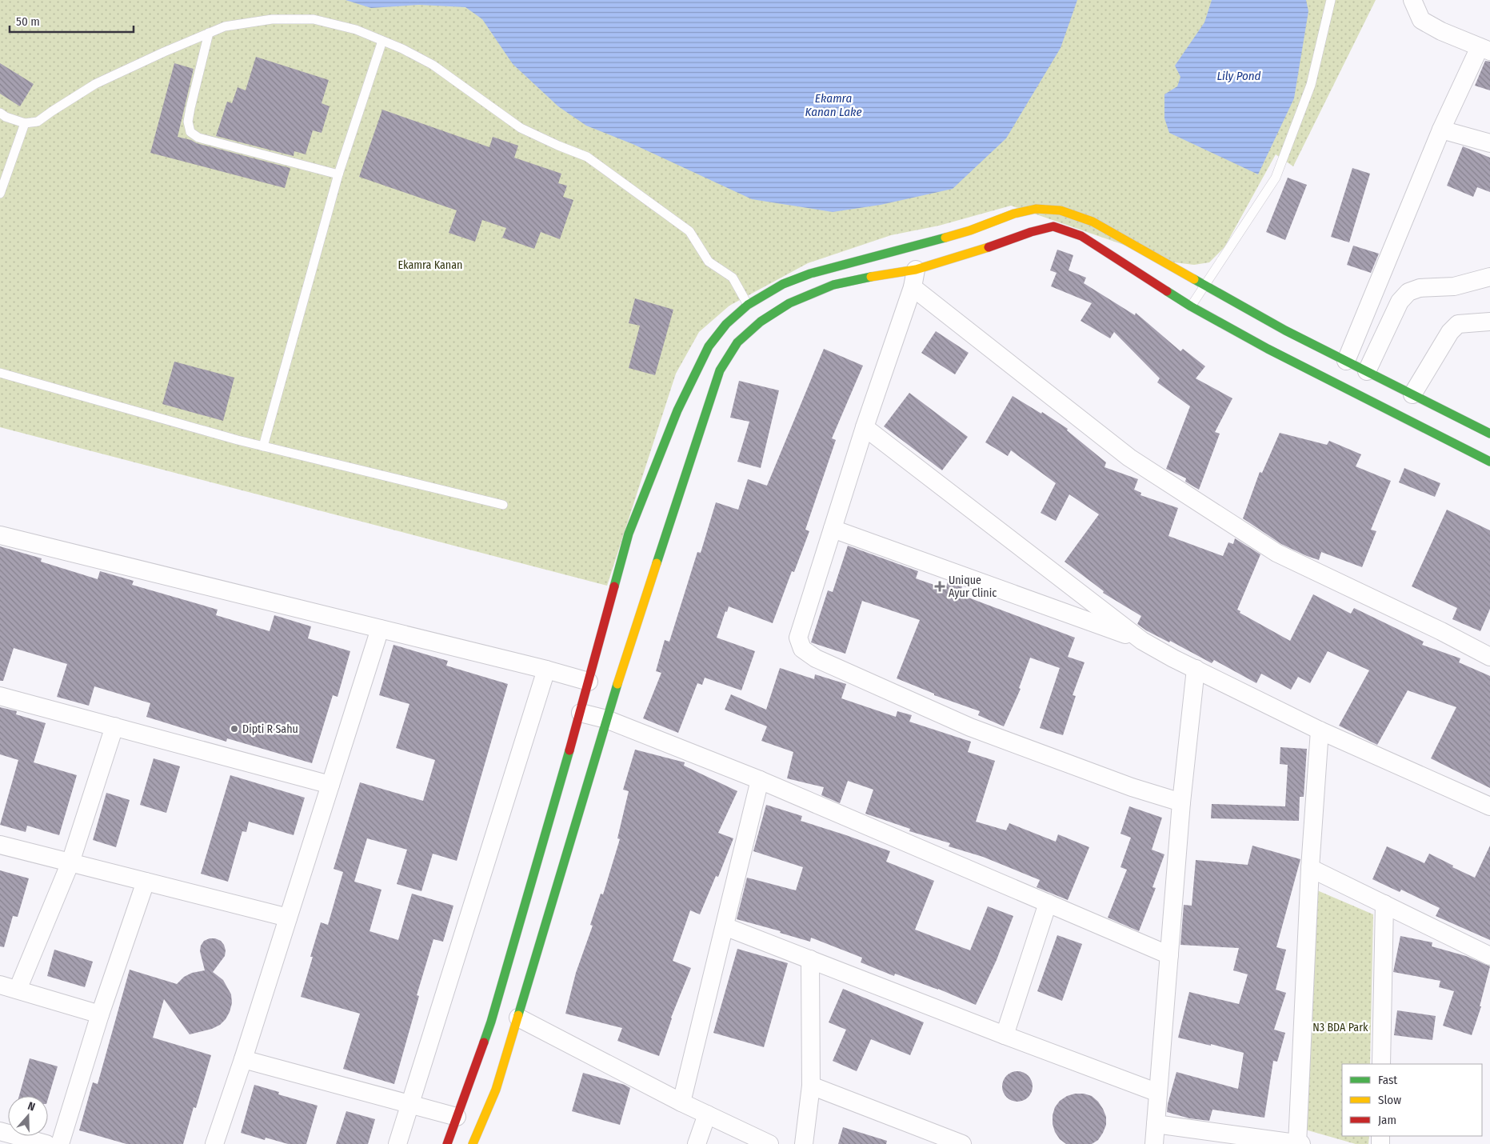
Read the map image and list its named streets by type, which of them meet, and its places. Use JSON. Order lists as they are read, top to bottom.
{
  "water": ["Lily Pond", "Ekamra Kanan Lake"],
  "parks": ["Ekamra Kanan", "N3 BDA Park"],
  "places": {
    "health": ["Unique Ayur Clinic"],
    "other": ["Dipti R Sahu"]
  },
  "legend": ["Fast", "Slow", "Jam"],
  "scale_bar": "50 m",
  "north": "top"
}
